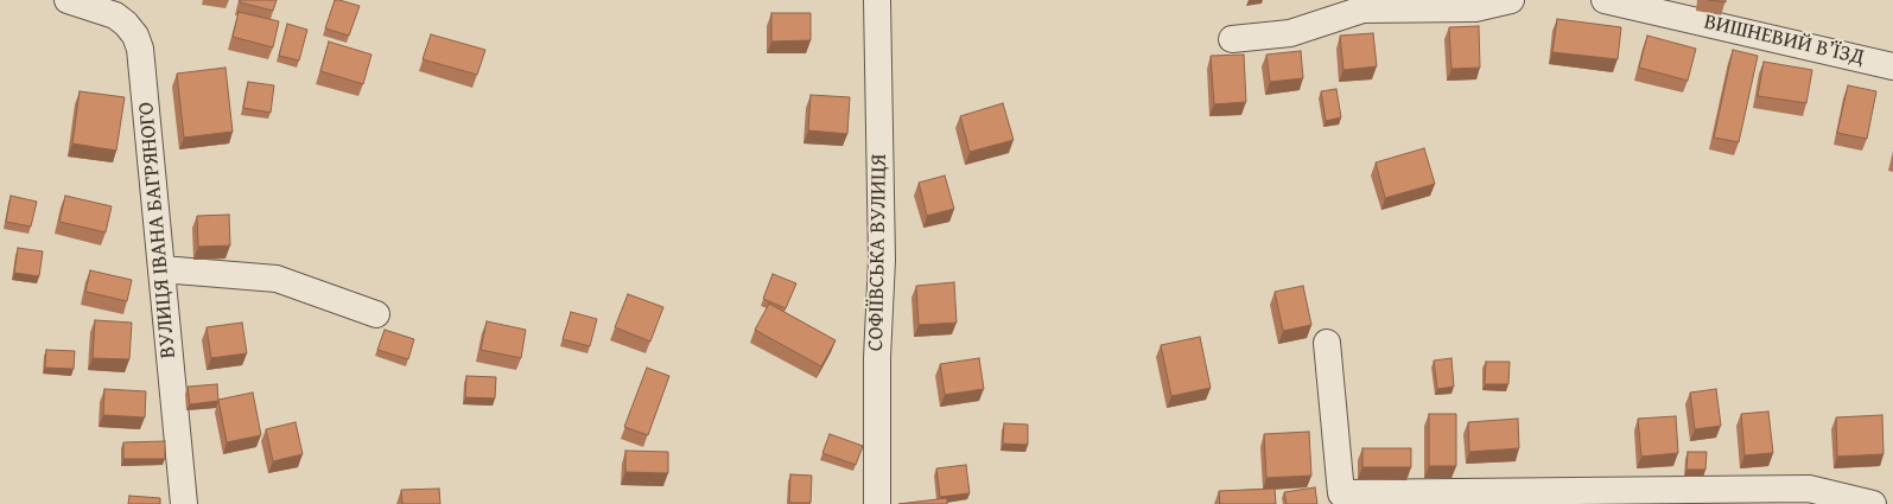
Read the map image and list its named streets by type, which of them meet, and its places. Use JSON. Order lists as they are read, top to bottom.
{
  "streets": {
    "street": ["ВИШНЕВИЙ В’ЇЗД", "ВУЛИЦЯ ІВАНА БАГРЯНОГО", "СОФІЇВСЬКА ВУЛИЦЯ"]
  }
}
